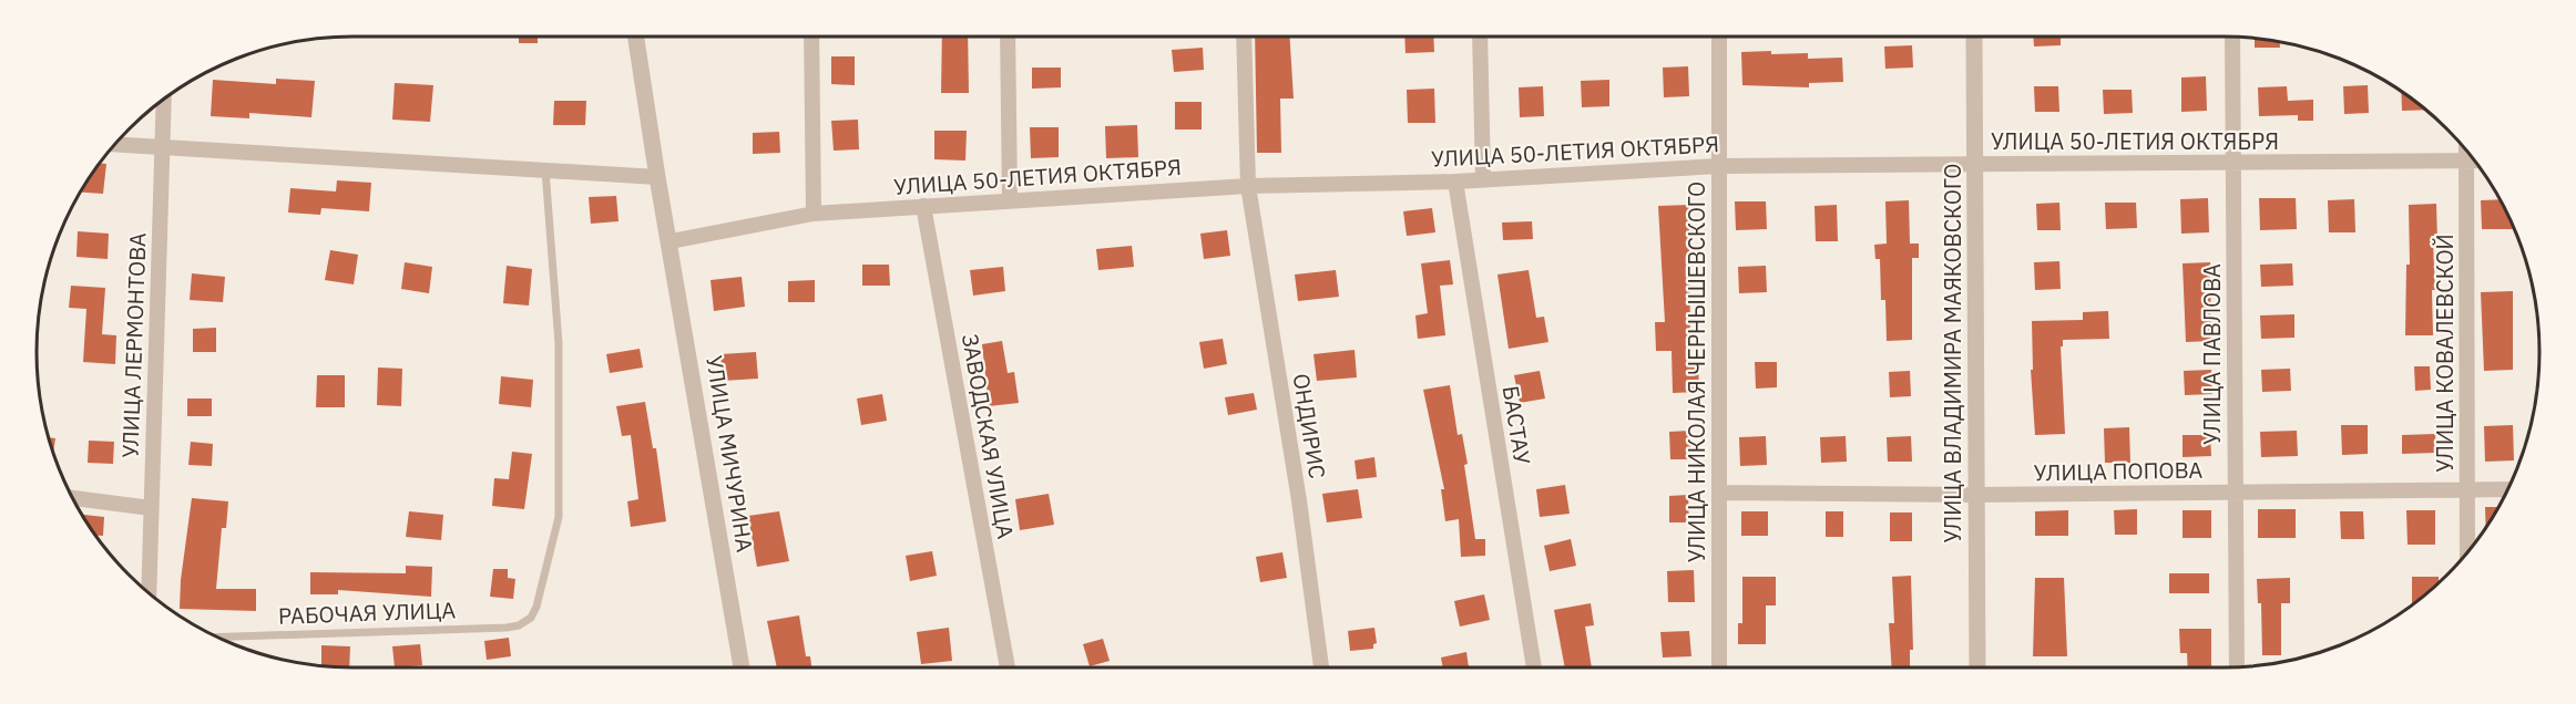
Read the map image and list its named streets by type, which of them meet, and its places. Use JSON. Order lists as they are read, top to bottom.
{
  "streets": {
    "street": [
      "УЛИЦА 50-ЛЕТИЯ ОКТЯБРЯ",
      "УЛИЦА ЛЕРМОНТОВА",
      "УЛИЦА ВЛАДИМИРА МАЯКОВСКОГО",
      "УЛИЦА КОВАЛЕВСКОЙ",
      "УЛИЦА ПАВЛОВА",
      "УЛИЦА НИКОЛАЯ ЧЕРНЫШЕВСКОГО",
      "БАСТАУ",
      "ОНДИРИС",
      "ЗАВОДСКАЯ УЛИЦА",
      "УЛИЦА МИЧУРИНА",
      "УЛИЦА ПОПОВА"
    ],
    "lane": ["РАБОЧАЯ УЛИЦА"]
  },
  "crossings": [
    ["УЛИЦА 50-ЛЕТИЯ ОКТЯБРЯ", "УЛИЦА ВЛАДИМИРА МАЯКОВСКОГО"],
    ["УЛИЦА 50-ЛЕТИЯ ОКТЯБРЯ", "УЛИЦА КОВАЛЕВСКОЙ"],
    ["УЛИЦА 50-ЛЕТИЯ ОКТЯБРЯ", "УЛИЦА ПАВЛОВА"],
    ["УЛИЦА 50-ЛЕТИЯ ОКТЯБРЯ", "УЛИЦА НИКОЛАЯ ЧЕРНЫШЕВСКОГО"],
    ["УЛИЦА 50-ЛЕТИЯ ОКТЯБРЯ", "БАСТАУ"],
    ["УЛИЦА 50-ЛЕТИЯ ОКТЯБРЯ", "ОНДИРИС"],
    ["УЛИЦА 50-ЛЕТИЯ ОКТЯБРЯ", "ЗАВОДСКАЯ УЛИЦА"],
    ["УЛИЦА 50-ЛЕТИЯ ОКТЯБРЯ", "УЛИЦА МИЧУРИНА"],
    ["УЛИЦА ВЛАДИМИРА МАЯКОВСКОГО", "УЛИЦА ПОПОВА"],
    ["УЛИЦА КОВАЛЕВСКОЙ", "УЛИЦА ПОПОВА"],
    ["УЛИЦА ПАВЛОВА", "УЛИЦА ПОПОВА"],
    ["УЛИЦА НИКОЛАЯ ЧЕРНЫШЕВСКОГО", "УЛИЦА ПОПОВА"]
  ]
}
